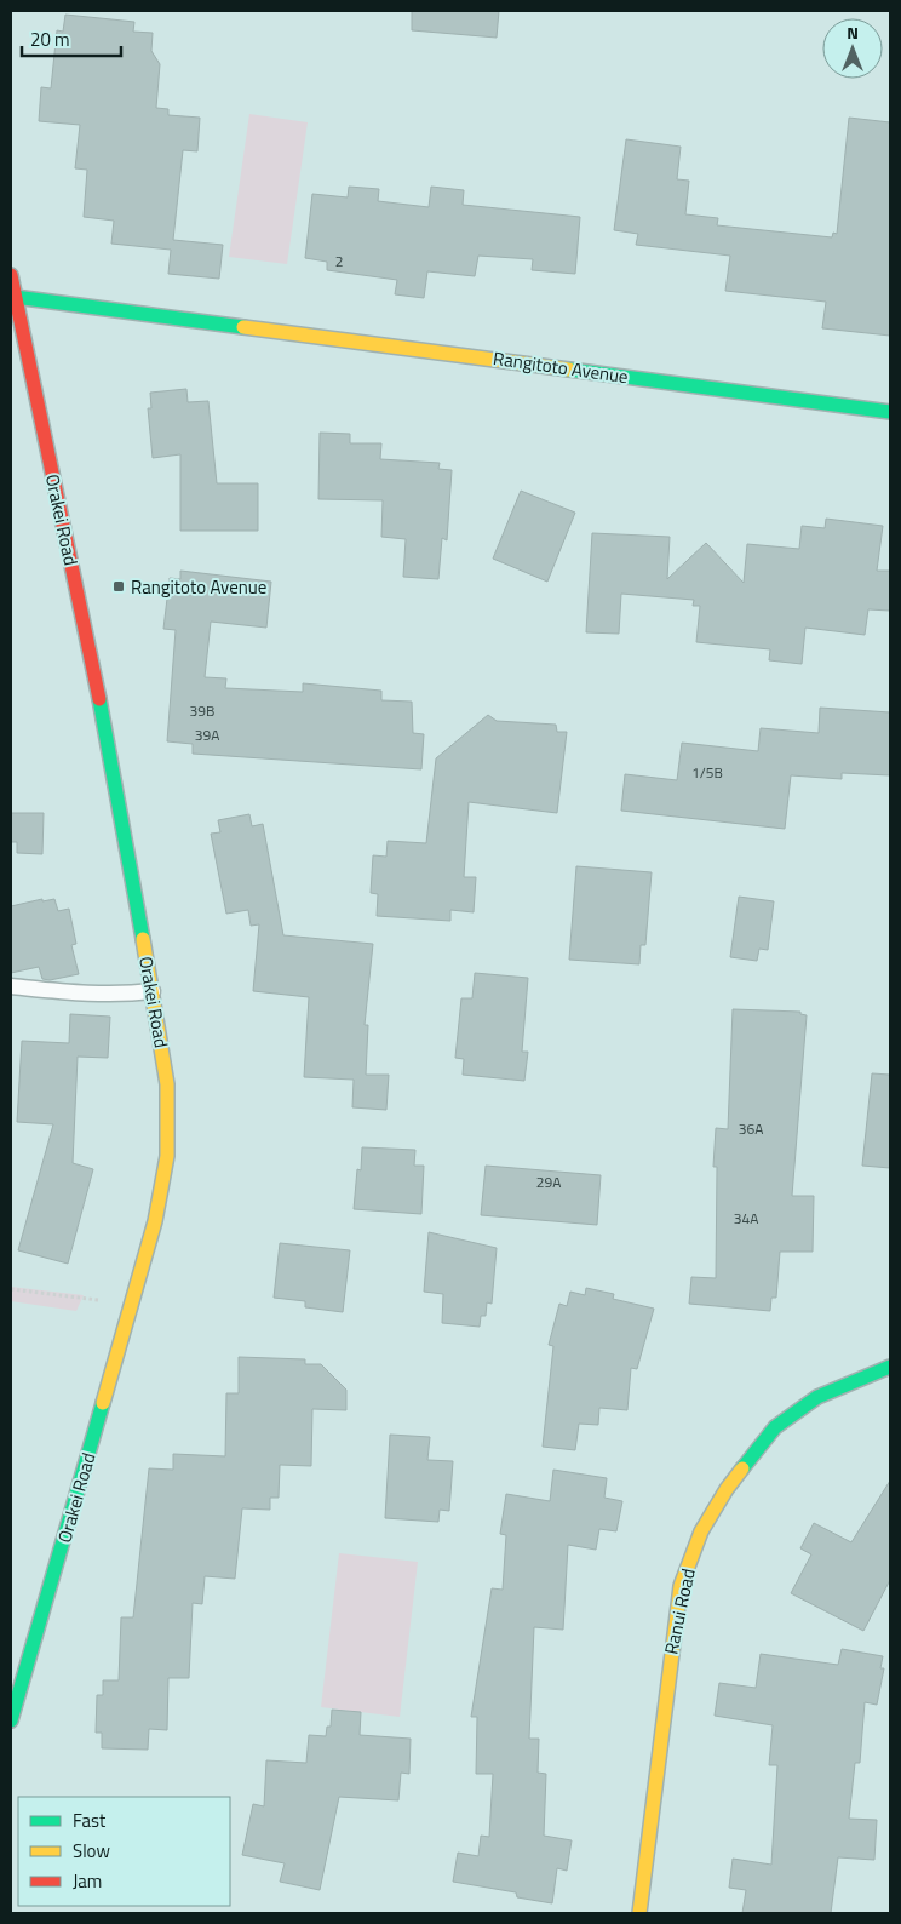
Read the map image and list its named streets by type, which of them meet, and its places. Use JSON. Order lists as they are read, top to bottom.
{
  "streets": {
    "street": ["Rangitoto Avenue", "Orakei Road", "Ranui Road"]
  },
  "crossings": [
    ["Rangitoto Avenue", "Orakei Road"]
  ],
  "places": {
    "transit": ["Rangitoto Avenue"]
  },
  "house_numbers": [
    "2",
    "39B",
    "39A",
    "1/5B",
    "36A",
    "29A",
    "34A"
  ],
  "legend": ["Fast", "Slow", "Jam"],
  "scale_bar": "20 m",
  "north": "top"
}
